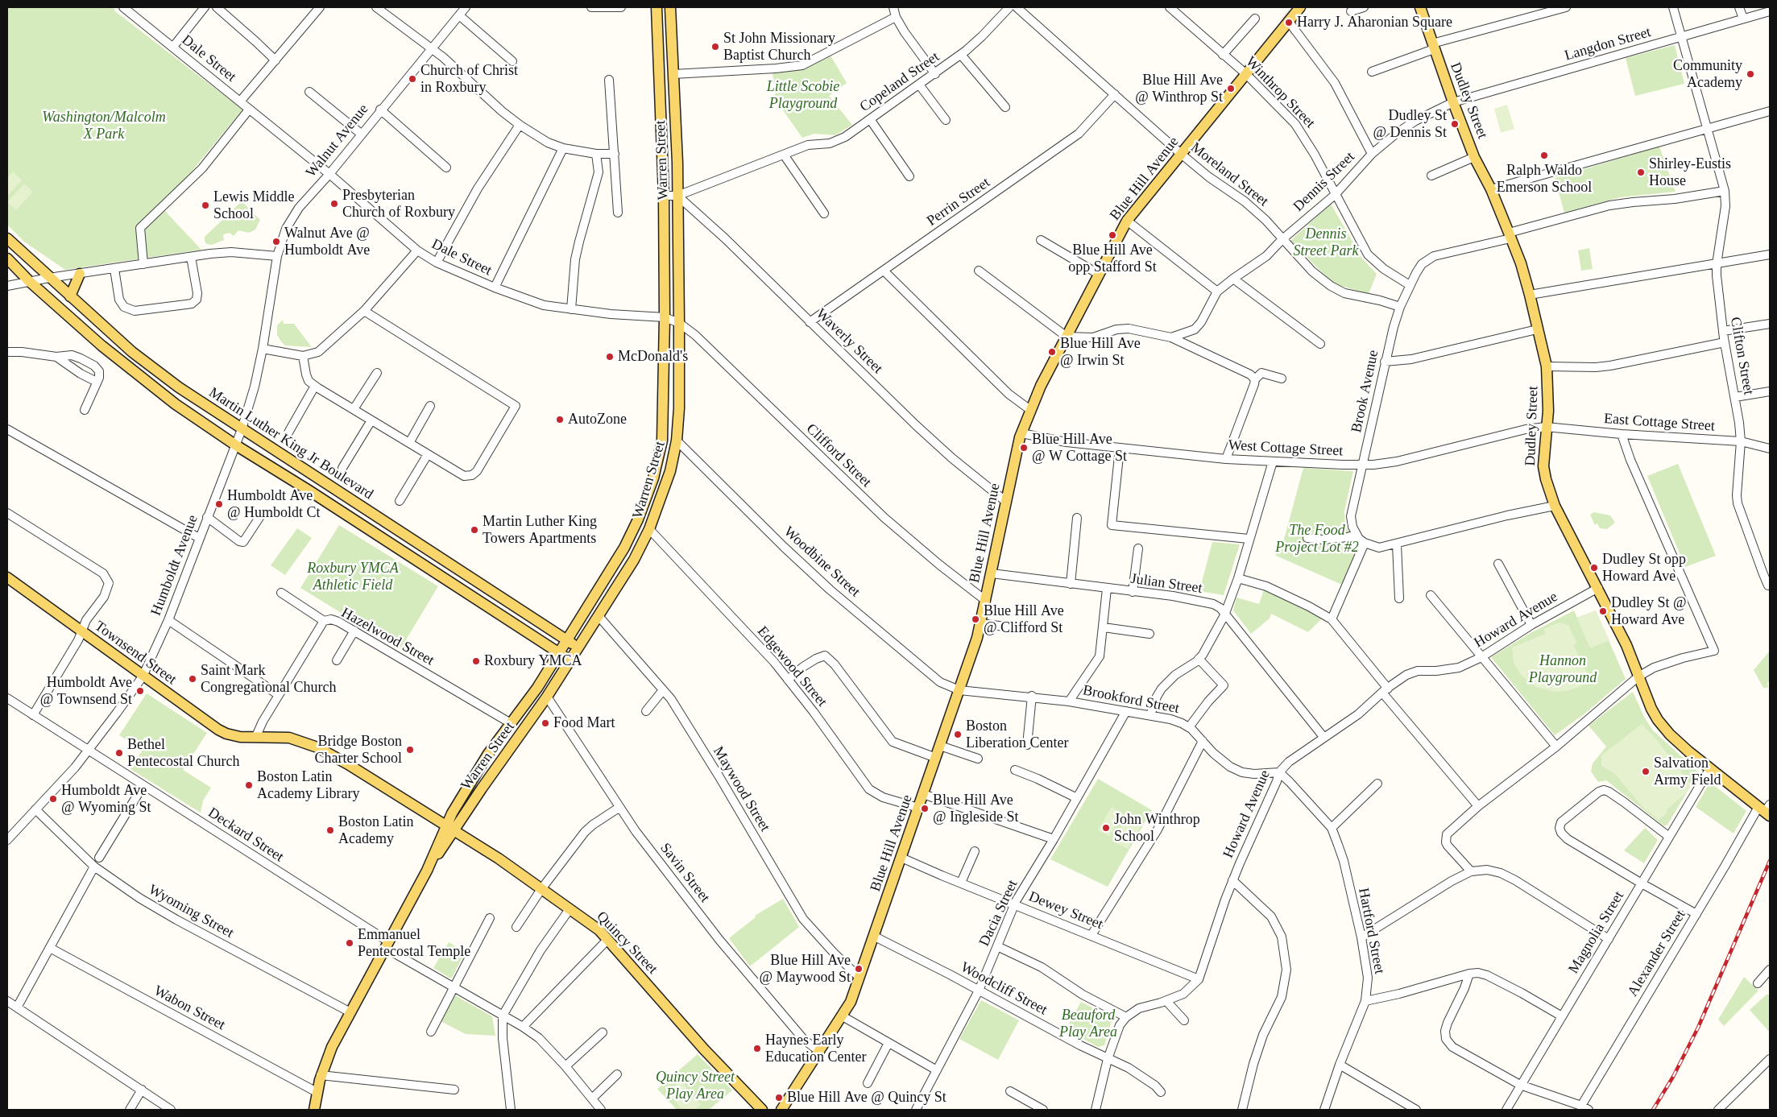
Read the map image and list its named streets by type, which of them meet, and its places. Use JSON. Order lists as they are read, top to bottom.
{
  "streets": {
    "main road": [
      "Dudley Street",
      "Warren Street",
      "Blue Hill Avenue",
      "Martin Luther King Jr Boulevard",
      "Townsend Street",
      "Quincy Street"
    ],
    "street": [
      "Langdon Street",
      "Dale Street",
      "Copeland Street",
      "Winthrop Street",
      "Walnut Avenue",
      "Moreland Street",
      "Dennis Street",
      "Perrin Street",
      "Waverly Street",
      "Clifton Street",
      "Brook Avenue",
      "East Cottage Street",
      "West Cottage Street",
      "Clifford Street",
      "Woodbine Street",
      "Humboldt Avenue",
      "Julian Street",
      "Howard Avenue",
      "Hazelwood Street",
      "Edgewood Street",
      "Brookford Street",
      "Maywood Street",
      "Deckard Street",
      "Savin Street",
      "Dewey Street",
      "Wyoming Street",
      "Dacia Street",
      "Hartford Street",
      "Magnolia Street",
      "Alexander Street",
      "Woodcliff Street",
      "Wabon Street"
    ]
  },
  "crossings": [
    ["Langdon Street", "Dudley Street"],
    ["Langdon Street", "Dennis Street"],
    ["Langdon Street", "Clifton Street"],
    ["Dale Street", "Walnut Avenue"],
    ["Dale Street", "Warren Street"],
    ["Dale Street", "Clifford Street"],
    ["Copeland Street", "Warren Street"],
    ["Copeland Street", "Waverly Street"],
    ["Winthrop Street", "Blue Hill Avenue"],
    ["Winthrop Street", "Dennis Street"],
    ["Winthrop Street", "Brook Avenue"],
    ["Dudley Street", "Dennis Street"],
    ["Dudley Street", "Brook Avenue"],
    ["Dudley Street", "East Cottage Street"],
    ["Dudley Street", "West Cottage Street"],
    ["Dudley Street", "Howard Avenue"],
    ["Dudley Street", "Magnolia Street"],
    ["Dudley Street", "Alexander Street"],
    ["Walnut Avenue", "Humboldt Avenue"],
    ["Warren Street", "Waverly Street"],
    ["Warren Street", "Martin Luther King Jr Boulevard"],
    ["Warren Street", "Clifford Street"],
    ["Warren Street", "Woodbine Street"],
    ["Warren Street", "Hazelwood Street"],
    ["Warren Street", "Townsend Street"],
    ["Warren Street", "Edgewood Street"],
    ["Warren Street", "Maywood Street"],
    ["Warren Street", "Deckard Street"],
    ["Warren Street", "Savin Street"],
    ["Warren Street", "Wyoming Street"],
    ["Warren Street", "Quincy Street"],
    ["Warren Street", "Wabon Street"],
    ["Moreland Street", "Blue Hill Avenue"],
    ["Moreland Street", "Dennis Street"],
    ["Moreland Street", "Perrin Street"],
    ["Moreland Street", "Brook Avenue"],
    ["Blue Hill Avenue", "Waverly Street"],
    ["Blue Hill Avenue", "West Cottage Street"],
    ["Blue Hill Avenue", "Clifford Street"],
    ["Blue Hill Avenue", "Woodbine Street"],
    ["Blue Hill Avenue", "Julian Street"],
    ["Blue Hill Avenue", "Edgewood Street"],
    ["Blue Hill Avenue", "Brookford Street"],
    ["Blue Hill Avenue", "Maywood Street"],
    ["Blue Hill Avenue", "Savin Street"],
    ["Blue Hill Avenue", "Dewey Street"],
    ["Blue Hill Avenue", "Woodcliff Street"],
    ["Perrin Street", "Waverly Street"],
    ["Clifton Street", "Brook Avenue"],
    ["Clifton Street", "East Cottage Street"],
    ["Brook Avenue", "West Cottage Street"],
    ["East Cottage Street", "West Cottage Street"],
    ["Martin Luther King Jr Boulevard", "Humboldt Avenue"],
    ["Woodbine Street", "Brookford Street"],
    ["Humboldt Avenue", "Townsend Street"],
    ["Humboldt Avenue", "Deckard Street"],
    ["Humboldt Avenue", "Wyoming Street"],
    ["Julian Street", "Howard Avenue"],
    ["Howard Avenue", "Brookford Street"],
    ["Howard Avenue", "Dewey Street"],
    ["Howard Avenue", "Hartford Street"],
    ["Hazelwood Street", "Townsend Street"],
    ["Townsend Street", "Quincy Street"],
    ["Brookford Street", "Dacia Street"],
    ["Brookford Street", "Hartford Street"],
    ["Dewey Street", "Dacia Street"],
    ["Dacia Street", "Woodcliff Street"]
  ],
  "parks": [
    "Little Scobie Playground",
    "Washington/Malcolm X Park",
    "Dennis Street Park",
    "The Food Project Lot #2",
    "Roxbury YMCA Athletic Field",
    "Hannon Playground",
    "Beauford Play Area",
    "Quincy Street Play Area"
  ],
  "places": [
    "Harry J. Aharonian Square",
    "St John Missionary Baptist Church",
    "Community Academy",
    "Church of Christ in Roxbury",
    "Blue Hill Ave @ Winthrop St",
    "Dudley St @ Dennis St",
    "Ralph Waldo Emerson School",
    "Shirley-Eustis House",
    "Presbyterian Church of Roxbury",
    "Lewis Middle School",
    "Blue Hill Ave opp Stafford St",
    "Walnut Ave @ Humboldt Ave",
    "Blue Hill Ave @ Irwin St",
    "McDonald's",
    "AutoZone",
    "Blue Hill Ave @ W Cottage St",
    "Humboldt Ave @ Humboldt Ct",
    "Martin Luther King Towers Apartments",
    "Dudley St opp Howard Ave",
    "Dudley St @ Howard Ave",
    "Blue Hill Ave @ Clifford St",
    "Roxbury YMCA",
    "Saint Mark Congregational Church",
    "Humboldt Ave @ Townsend St",
    "Food Mart",
    "Boston Liberation Center",
    "Bridge Boston Charter School",
    "Bethel Pentecostal Church",
    "Salvation Army Field",
    "Boston Latin Academy Library",
    "Humboldt Ave @ Wyoming St",
    "Blue Hill Ave @ Ingleside St",
    "John Winthrop School",
    "Boston Latin Academy",
    "Emmanuel Pentecostal Temple",
    "Blue Hill Ave @ Maywood St",
    "Haynes Early Education Center",
    "Blue Hill Ave @ Quincy St"
  ]
}
